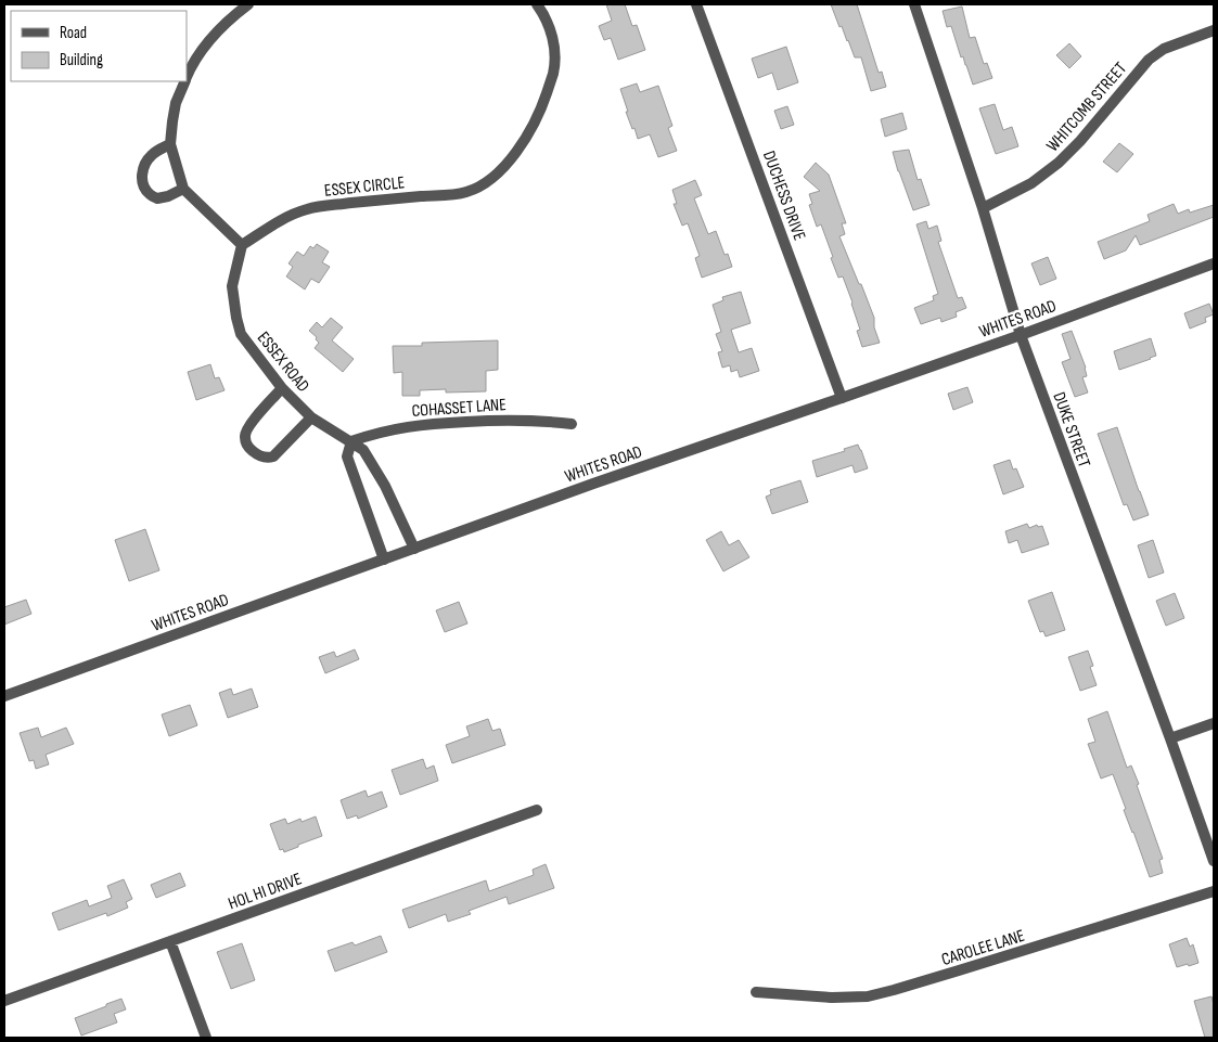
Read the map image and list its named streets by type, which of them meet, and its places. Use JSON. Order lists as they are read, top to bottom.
{
  "streets": {
    "street": [
      "WHITCOMB STREET",
      "ESSEX CIRCLE",
      "DUCHESS DRIVE",
      "WHITES ROAD",
      "ESSEX ROAD",
      "COHASSET LANE",
      "DUKE STREET",
      "HOL HI DRIVE",
      "CAROLEE LANE"
    ]
  },
  "crossings": [
    ["WHITCOMB STREET", "DUKE STREET"],
    ["ESSEX CIRCLE", "ESSEX ROAD"],
    ["DUCHESS DRIVE", "WHITES ROAD"],
    ["WHITES ROAD", "ESSEX ROAD"],
    ["WHITES ROAD", "DUKE STREET"],
    ["ESSEX ROAD", "COHASSET LANE"]
  ],
  "legend": ["Road", "Building"]
}
